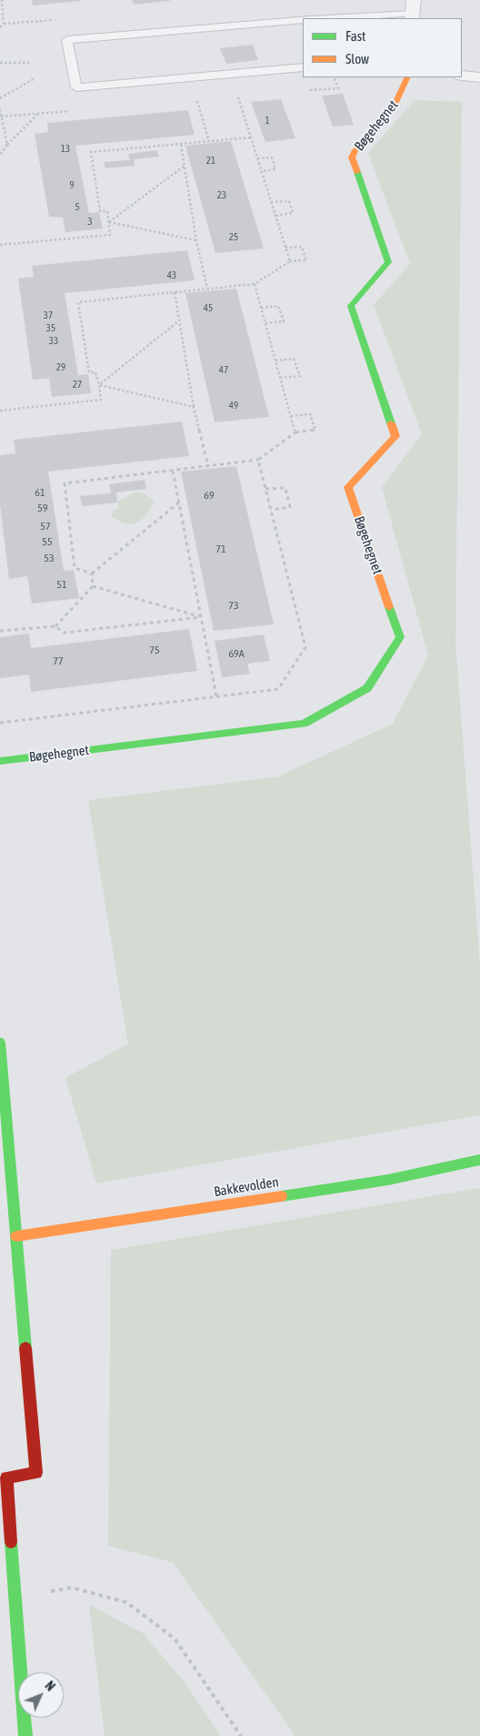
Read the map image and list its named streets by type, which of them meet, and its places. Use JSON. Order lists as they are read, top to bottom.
{
  "streets": {
    "street": ["Bøgehegnet", "Bakkevolden"]
  },
  "house_numbers": [
    "1",
    "13",
    "21",
    "9",
    "23",
    "5",
    "3",
    "25",
    "43",
    "45",
    "37",
    "35",
    "33",
    "29",
    "47",
    "27",
    "49",
    "61",
    "69",
    "59",
    "57",
    "55",
    "71",
    "53",
    "51",
    "73",
    "75",
    "69A",
    "77"
  ],
  "legend": ["Fast", "Slow"],
  "north": "top right"
}
